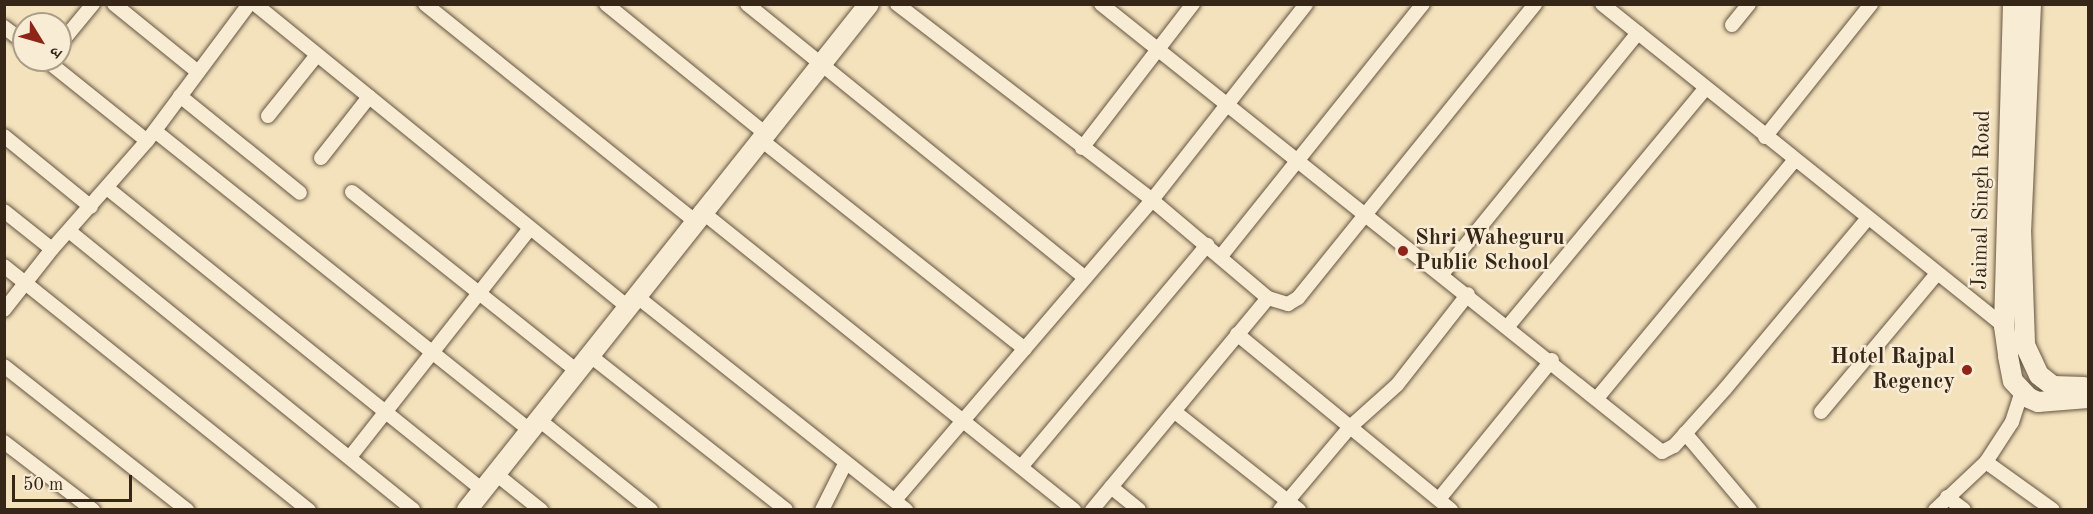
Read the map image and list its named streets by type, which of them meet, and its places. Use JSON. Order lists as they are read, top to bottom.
{
  "streets": {
    "street": ["Jaimal Singh Road"]
  },
  "places": ["Shri Waheguru Public School", "Hotel Rajpal Regency"],
  "scale_bar": "50 m",
  "north": "bottom right"
}
